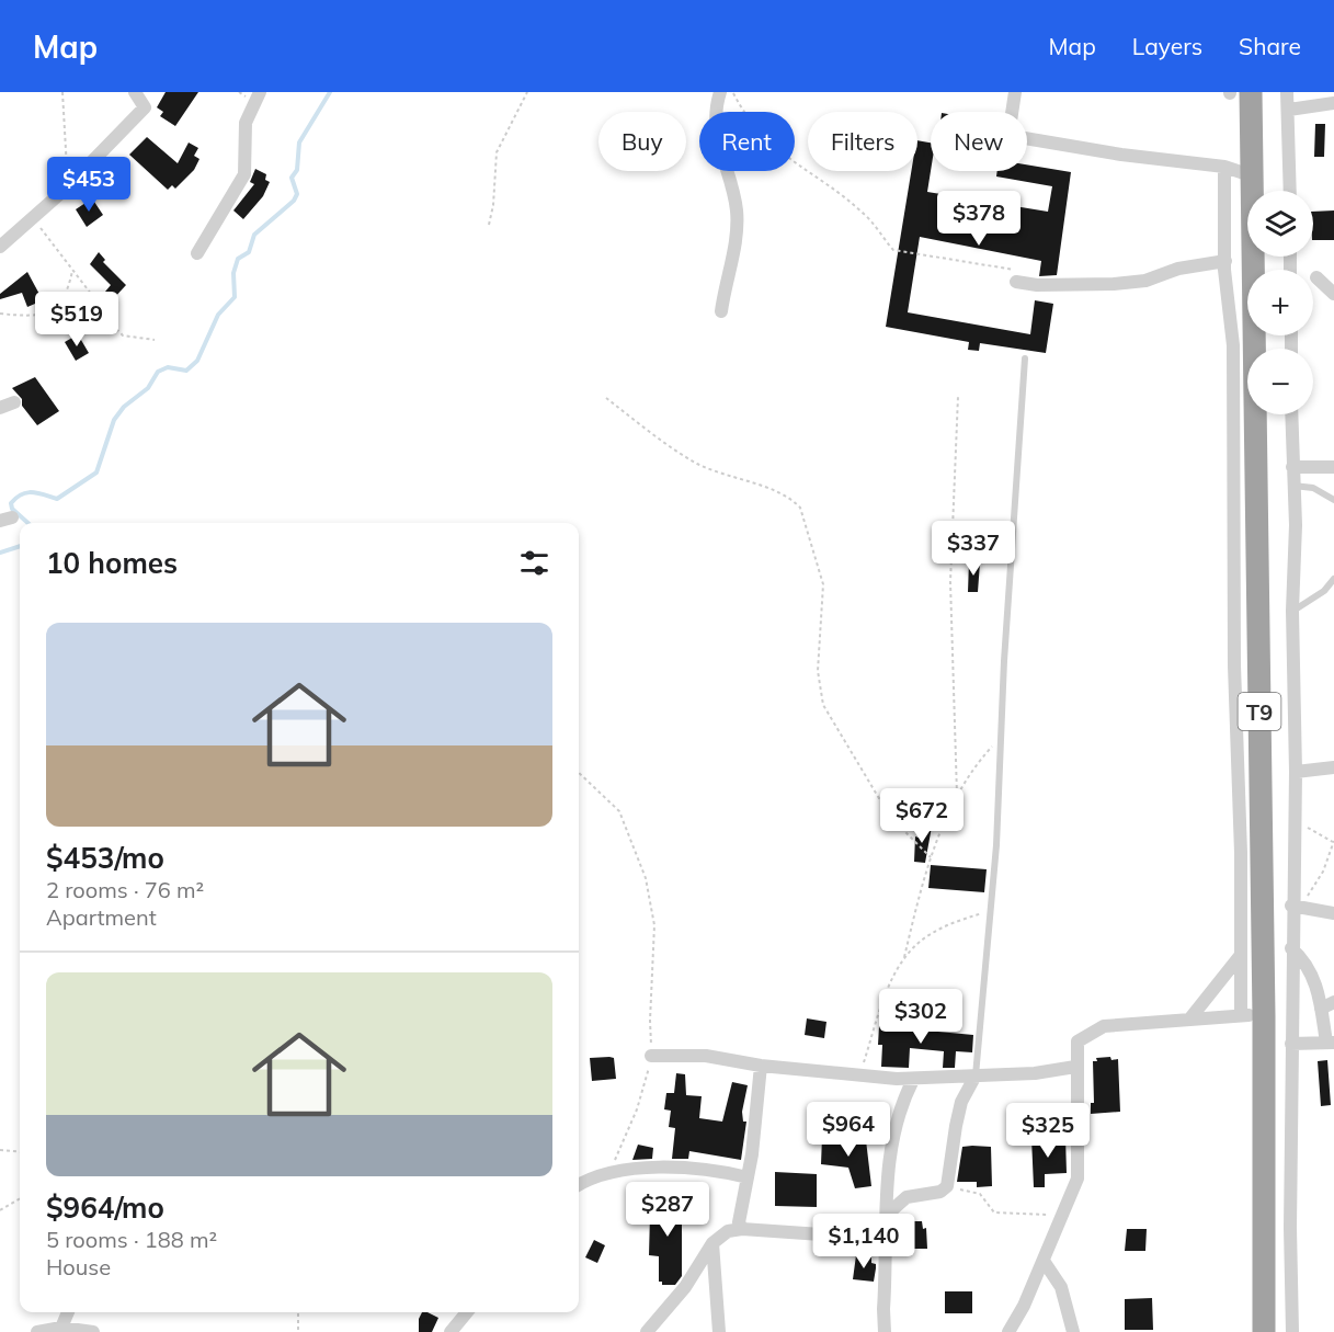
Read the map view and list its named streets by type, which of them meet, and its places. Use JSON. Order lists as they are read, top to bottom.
{
  "streets": {
    "highway": ["T9"]
  },
  "page": {
    "header": "Map",
    "nav": ["Map", "Layers", "Share"],
    "chip": [
      "Buy",
      "Rent",
      "Filters",
      "New"
    ],
    "price": [
      "$453",
      "$378",
      "$519",
      "$337",
      "$672",
      "$302",
      "$964",
      "$325",
      "$287",
      "$1,140"
    ],
    "map_buttons": ["+", "−"],
    "heading": "10 homes",
    "list": [
      {
        "name": "$453/mo",
        "note": "2 rooms · 76 m² · Apartment"
      },
      {
        "name": "$964/mo",
        "note": "5 rooms · 188 m² · House"
      }
    ]
  }
}
